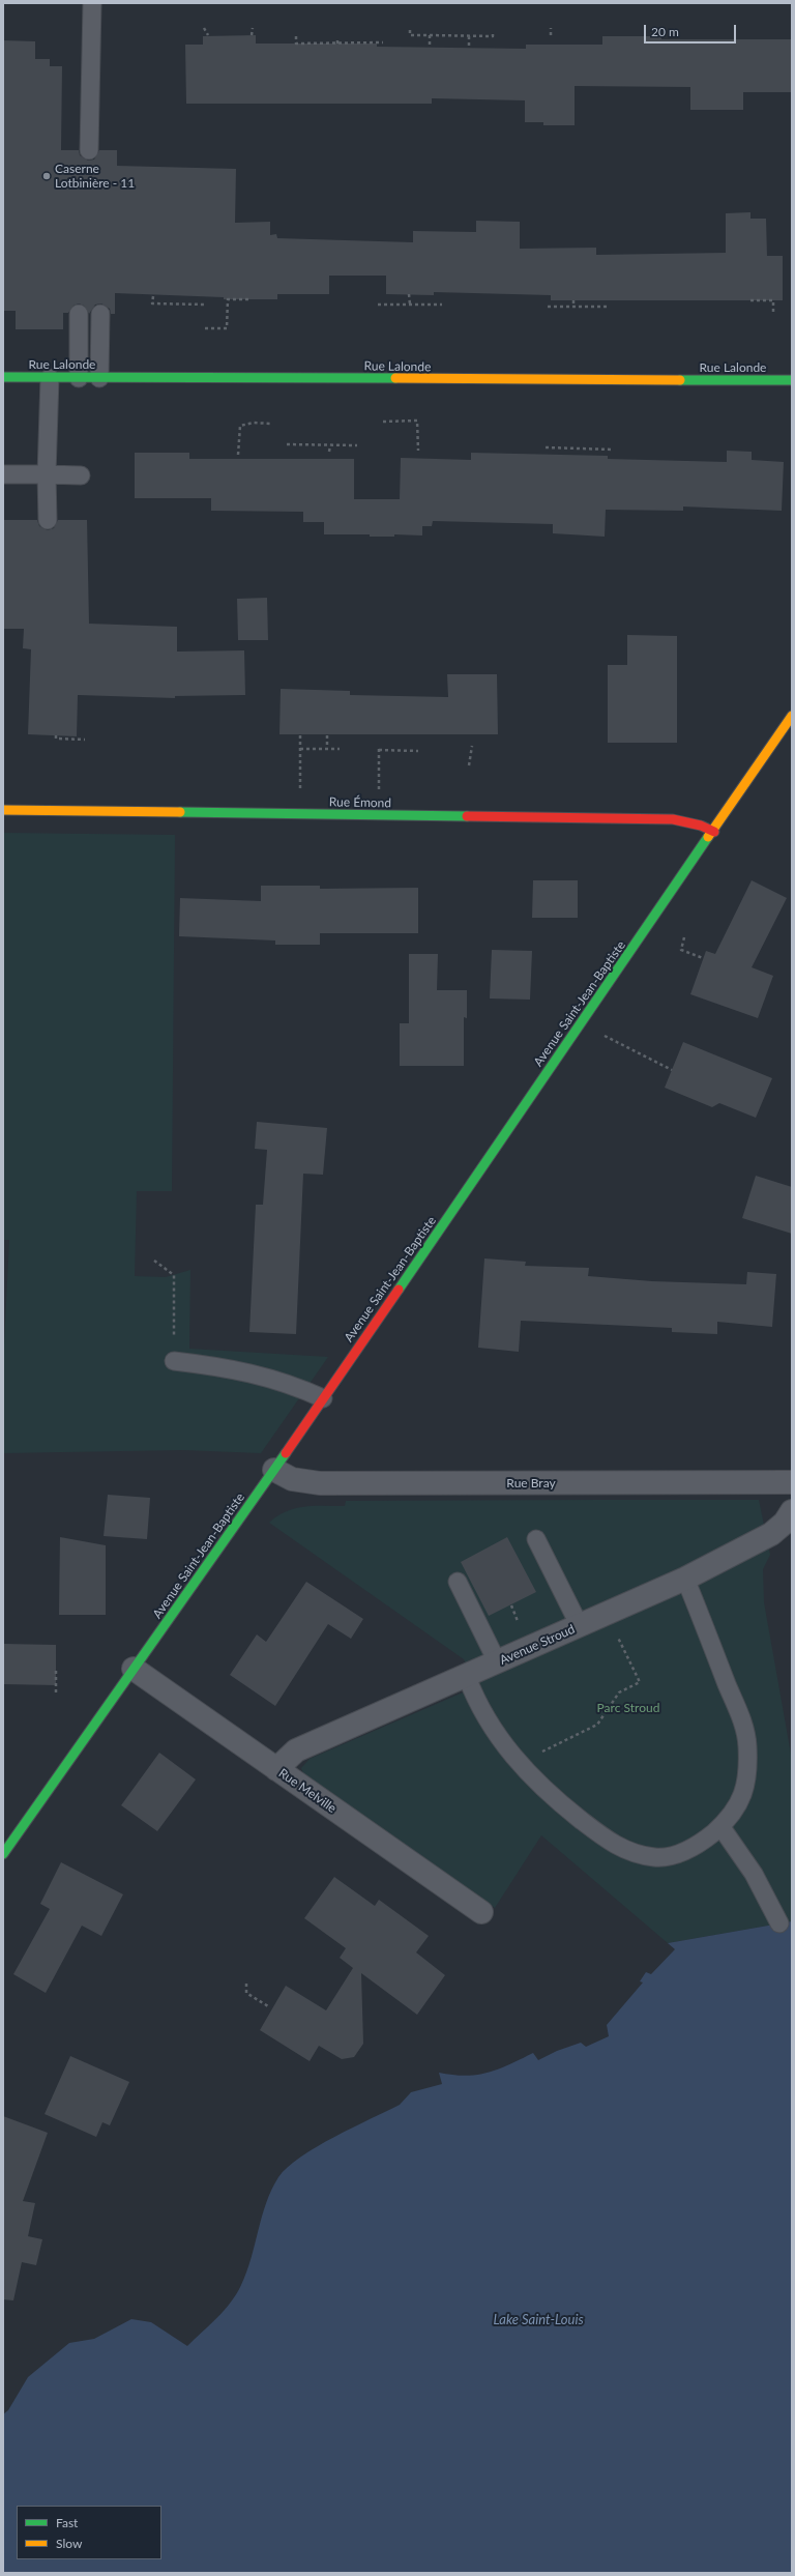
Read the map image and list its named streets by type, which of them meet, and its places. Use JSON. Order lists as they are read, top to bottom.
{
  "streets": {
    "street": [
      "Rue Lalonde",
      "Rue Émond",
      "Avenue Saint-Jean-Baptiste",
      "Rue Bray",
      "Avenue Stroud",
      "Rue Melville"
    ]
  },
  "crossings": [
    ["Rue Émond", "Avenue Saint-Jean-Baptiste"],
    ["Avenue Saint-Jean-Baptiste", "Rue Bray"],
    ["Avenue Saint-Jean-Baptiste", "Rue Melville"],
    ["Avenue Stroud", "Rue Melville"]
  ],
  "water": ["Lake Saint-Louis"],
  "parks": ["Parc Stroud"],
  "places": ["Caserne Lotbinière - 11"],
  "legend": ["Fast", "Slow"],
  "scale_bar": "20 m"
}
